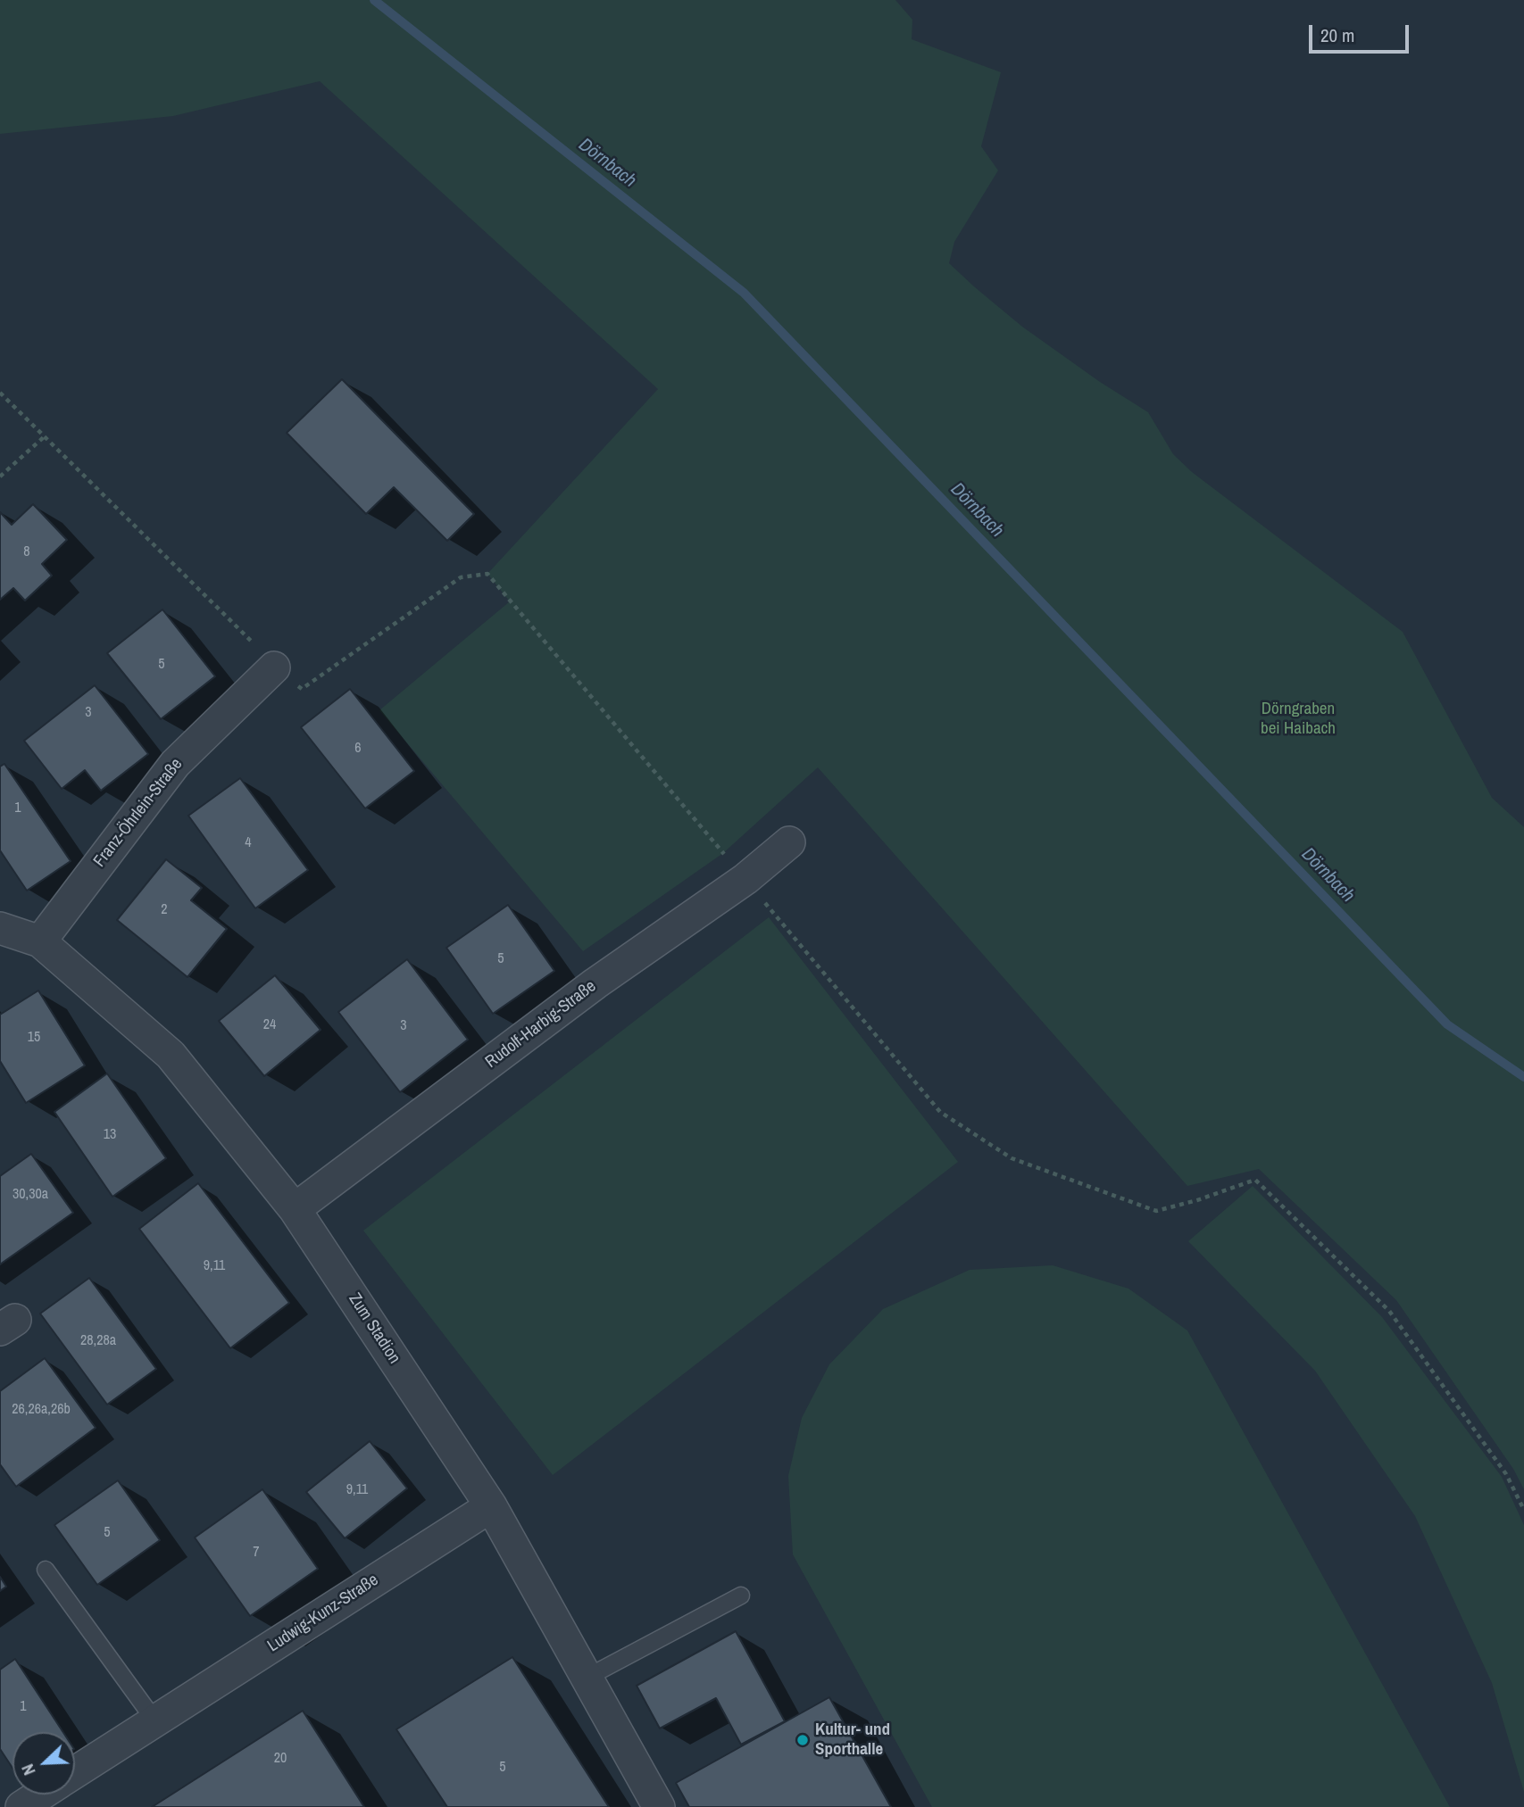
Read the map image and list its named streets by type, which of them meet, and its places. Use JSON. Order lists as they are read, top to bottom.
{
  "streets": {
    "street": [
      "Franz-Öhrlein-Straße",
      "Rudolf-Harbig-Straße",
      "Zum Stadion",
      "Ludwig-Kunz-Straße"
    ]
  },
  "crossings": [
    ["Franz-Öhrlein-Straße", "Zum Stadion"],
    ["Rudolf-Harbig-Straße", "Zum Stadion"],
    ["Zum Stadion", "Ludwig-Kunz-Straße"]
  ],
  "water": ["Dörnbach"],
  "parks": ["Dörngraben bei Haibach"],
  "places": ["Kultur- und Sporthalle"],
  "house_numbers": [
    "8",
    "5",
    "3",
    "6",
    "1",
    "4",
    "2",
    "5",
    "24",
    "3",
    "15",
    "13",
    "30,30a",
    "9,11",
    "28,28a",
    "26,26a,26b",
    "9,11",
    "5",
    "7",
    "1",
    "20",
    "5"
  ],
  "scale_bar": "20 m",
  "north": "bottom left"
}
